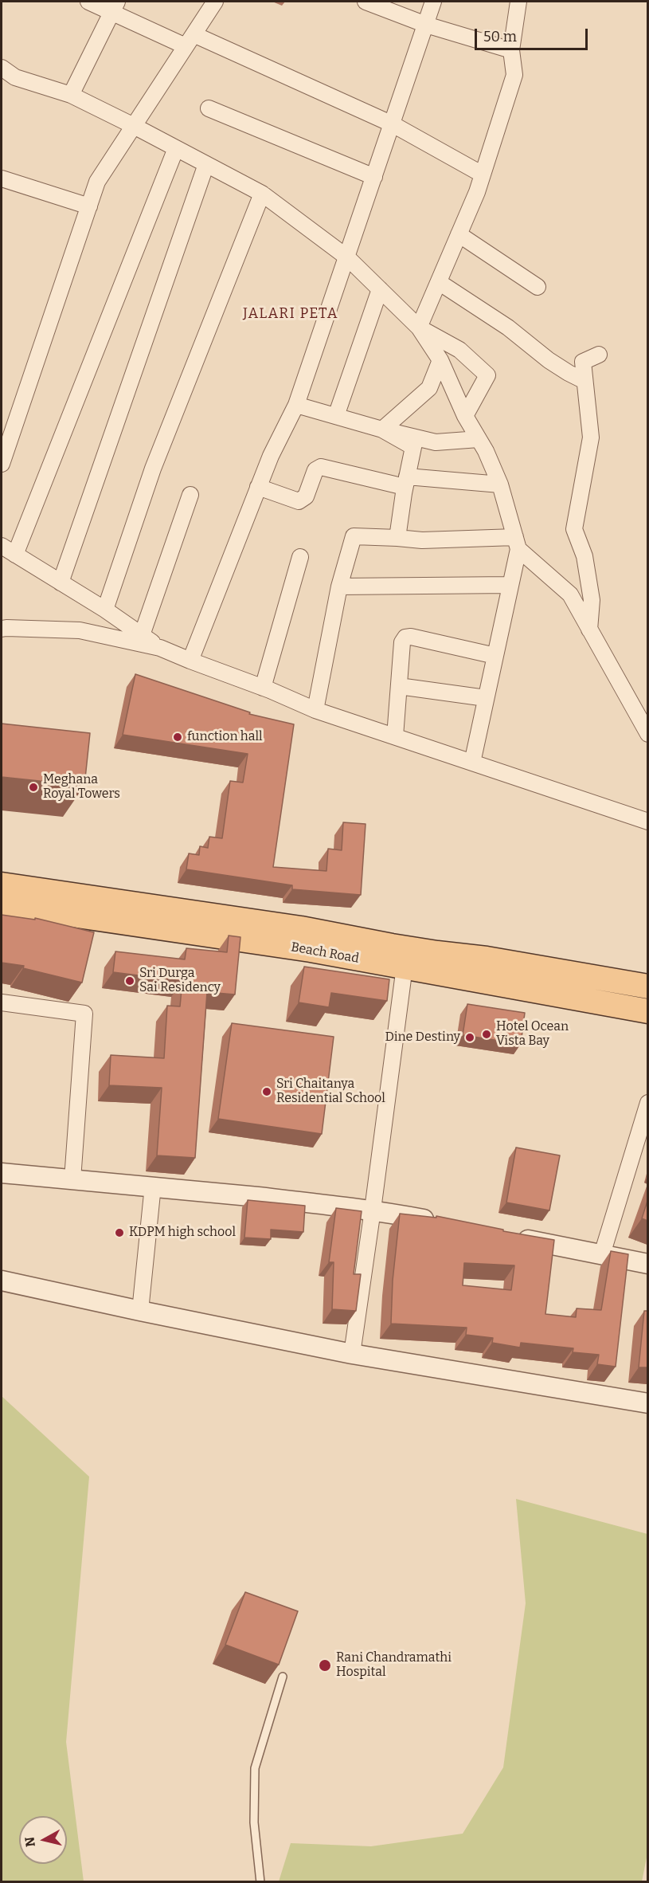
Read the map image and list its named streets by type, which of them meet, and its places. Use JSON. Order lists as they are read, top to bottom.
{
  "streets": {
    "main road": ["Beach Road"]
  },
  "districts": ["JALARI PETA"],
  "places": [
    "function hall",
    "Meghana Royal Towers",
    "Sri Durga Sai Residency",
    "Hotel Ocean Vista Bay",
    "Dine Destiny",
    "Sri Chaitanya Residential School",
    "KDPM high school",
    "Rani Chandramathi Hospital"
  ],
  "scale_bar": "50 m",
  "north": "left"
}
